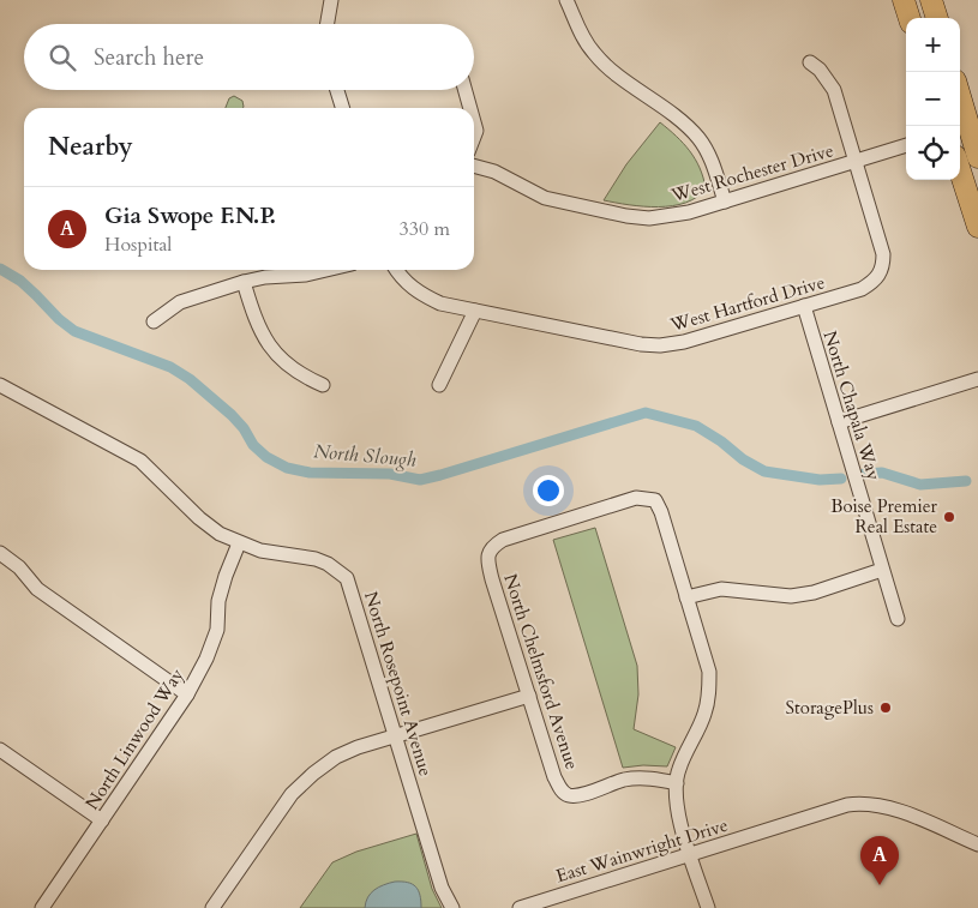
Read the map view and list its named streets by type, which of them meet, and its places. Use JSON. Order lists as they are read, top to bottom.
{
  "streets": {
    "street": [
      "West Rochester Drive",
      "West Hartford Drive",
      "North Chapala Way",
      "North Chelmsford Avenue",
      "North Rosepoint Avenue",
      "North Linwood Way",
      "East Wainwright Drive"
    ]
  },
  "crossings": [
    ["West Rochester Drive", "West Hartford Drive"],
    ["West Hartford Drive", "North Chapala Way"],
    ["North Rosepoint Avenue", "North Linwood Way"]
  ],
  "water": ["North Slough"],
  "places": ["Boise Premier Real Estate", "StoragePlus"],
  "page": {
    "map_buttons": ["+", "−"],
    "search": "Search here",
    "heading": "Nearby",
    "list": [
      {
        "mark": "A",
        "name": "Gia Swope F.N.P.",
        "note": "Hospital",
        "value": "330 m"
      }
    ],
    "pins": "A"
  }
}
